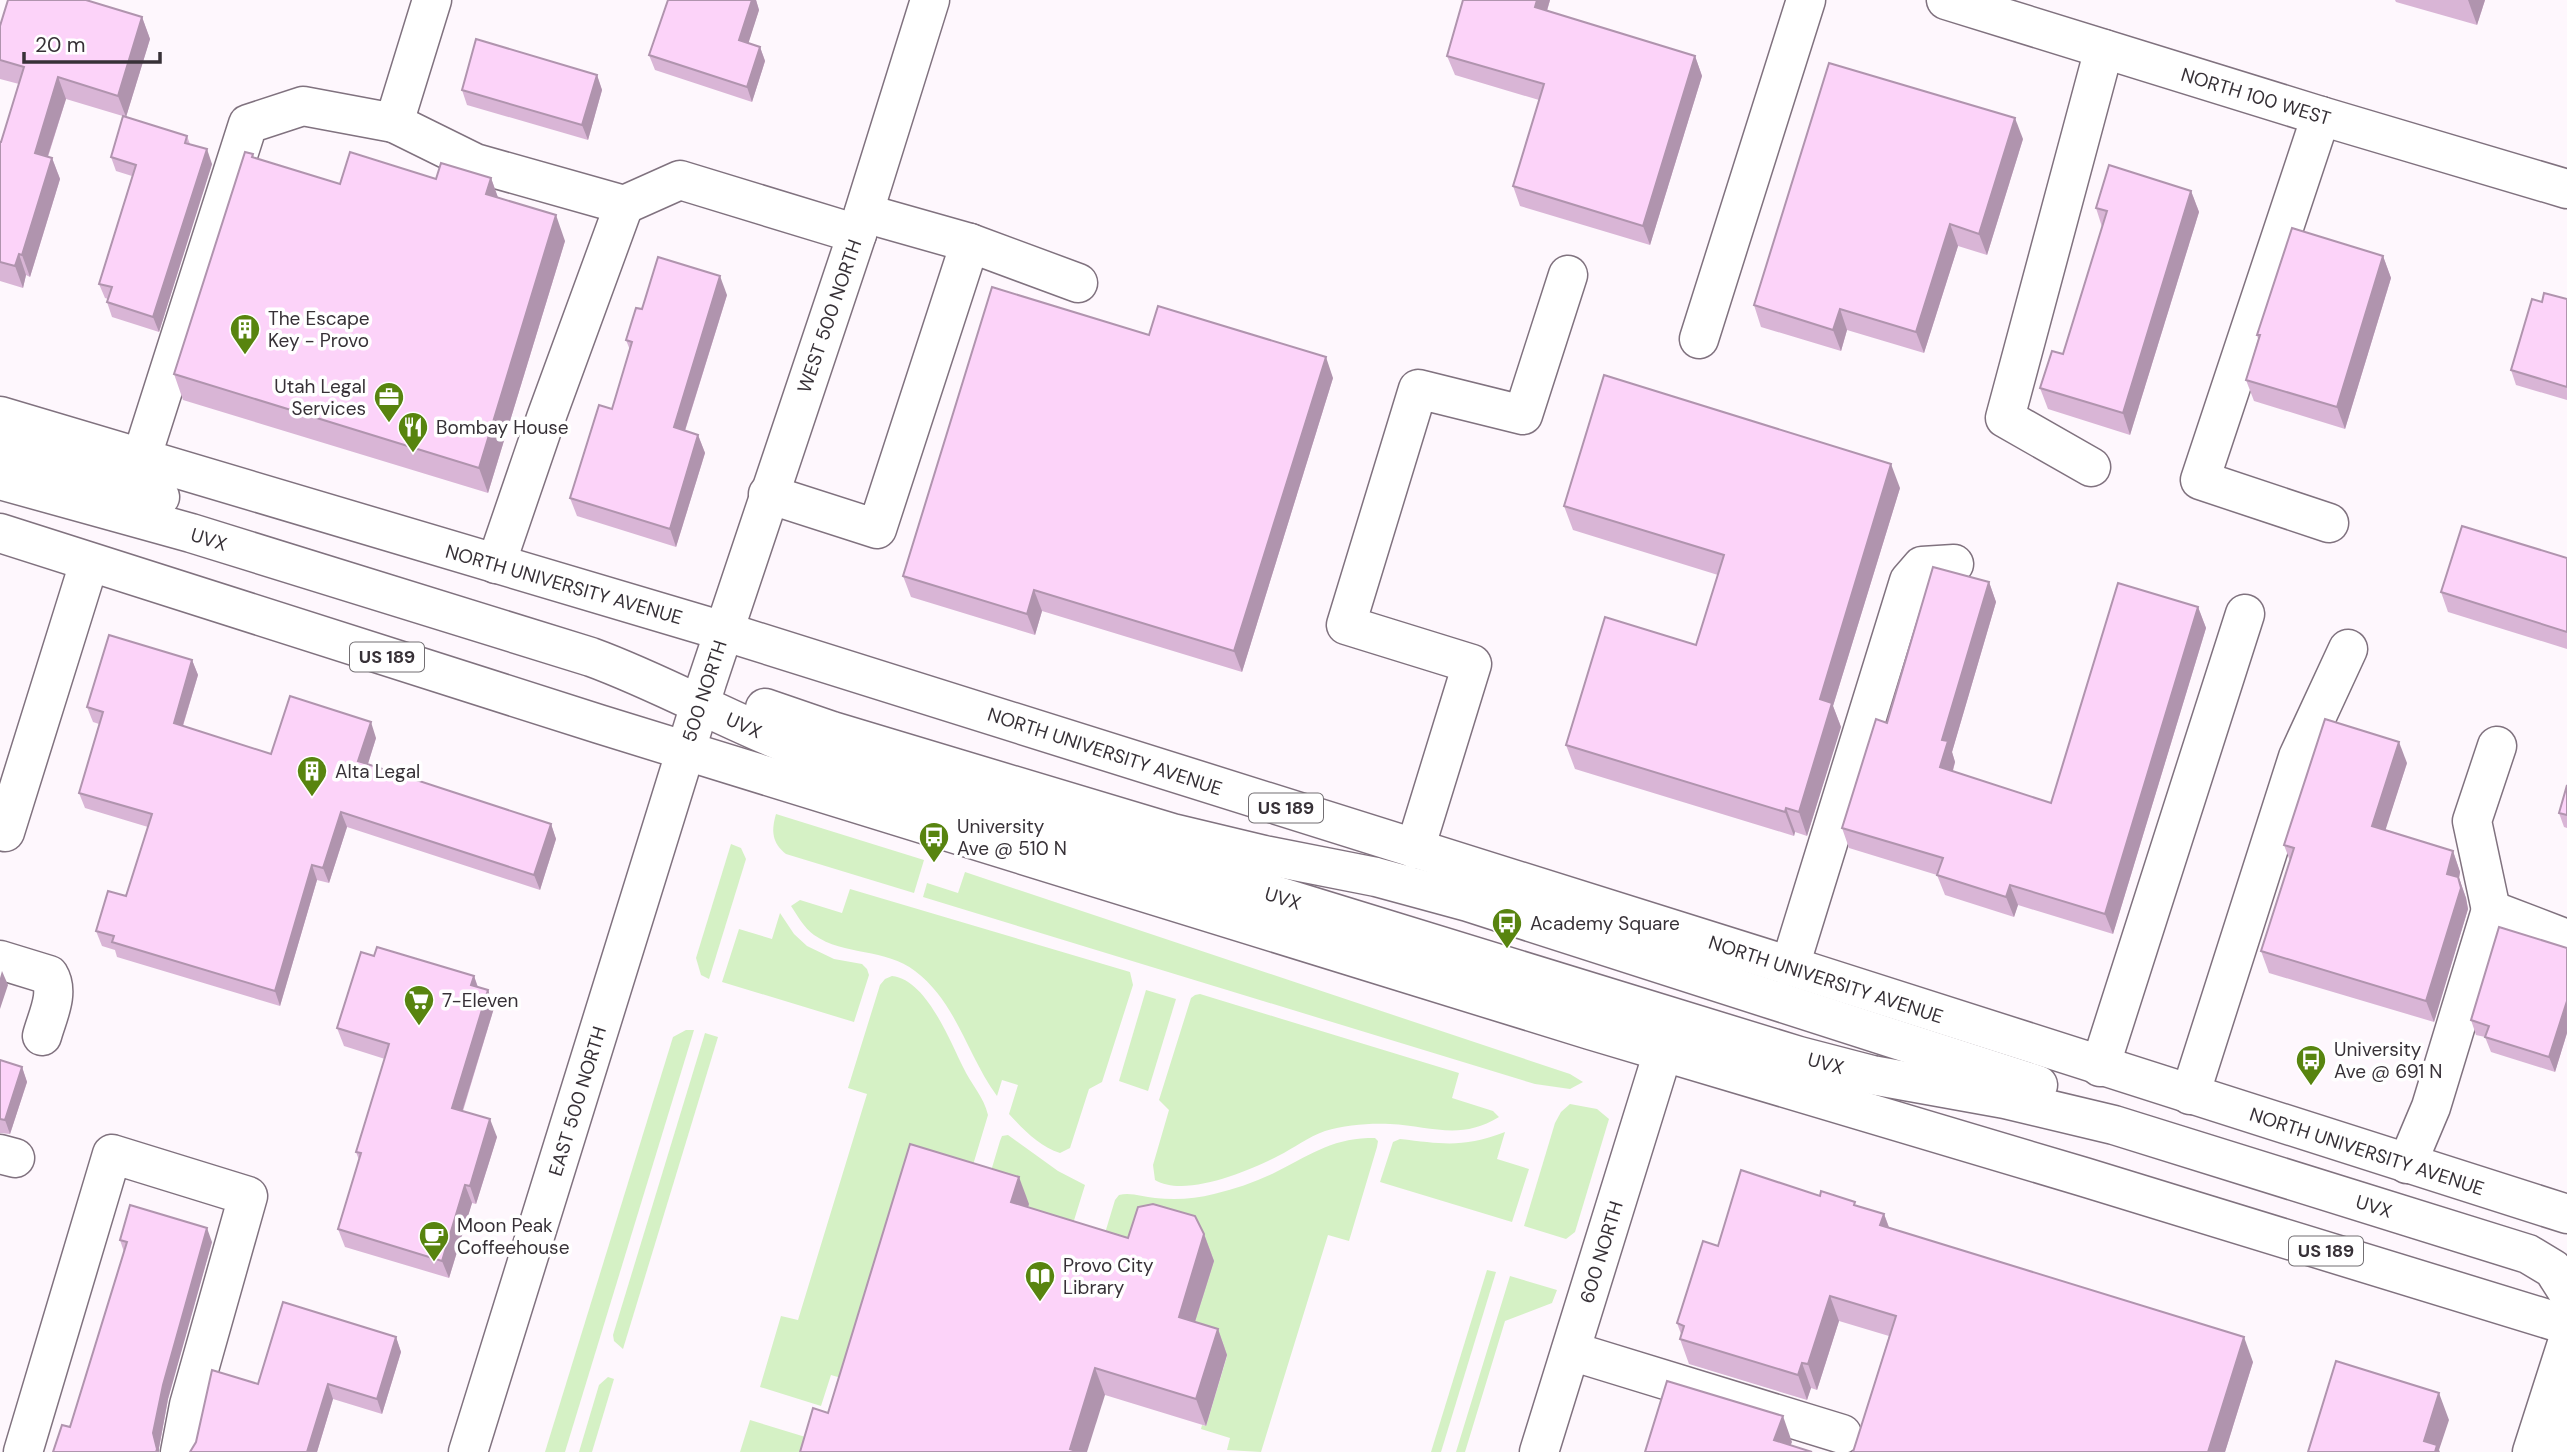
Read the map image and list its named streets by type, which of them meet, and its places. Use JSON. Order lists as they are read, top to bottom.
{
  "streets": {
    "main road": [
      "NORTH 100 WEST",
      "WEST 500 NORTH",
      "UVX",
      "NORTH UNIVERSITY AVENUE",
      "US 189",
      "500 NORTH",
      "EAST 500 NORTH",
      "600 NORTH"
    ]
  },
  "crossings": [
    ["WEST 500 NORTH", "NORTH UNIVERSITY AVENUE"],
    ["WEST 500 NORTH", "500 NORTH"],
    ["UVX", "500 NORTH"],
    ["NORTH UNIVERSITY AVENUE", "500 NORTH"],
    ["US 189", "500 NORTH"],
    ["US 189", "EAST 500 NORTH"],
    ["US 189", "600 NORTH"],
    ["500 NORTH", "EAST 500 NORTH"]
  ],
  "places": {
    "building": ["The Escape Key - Provo", "Alta Legal"],
    "office": ["Utah Legal Services"],
    "restaurant": ["Bombay House"],
    "bus stop": ["University Ave @ 510 N", "Academy Square", "University Ave @ 691 N"],
    "supermarket": ["7-Eleven"],
    "cafe": ["Moon Peak Coffeehouse"],
    "library": ["Provo City Library"]
  },
  "scale_bar": "20 m"
}
